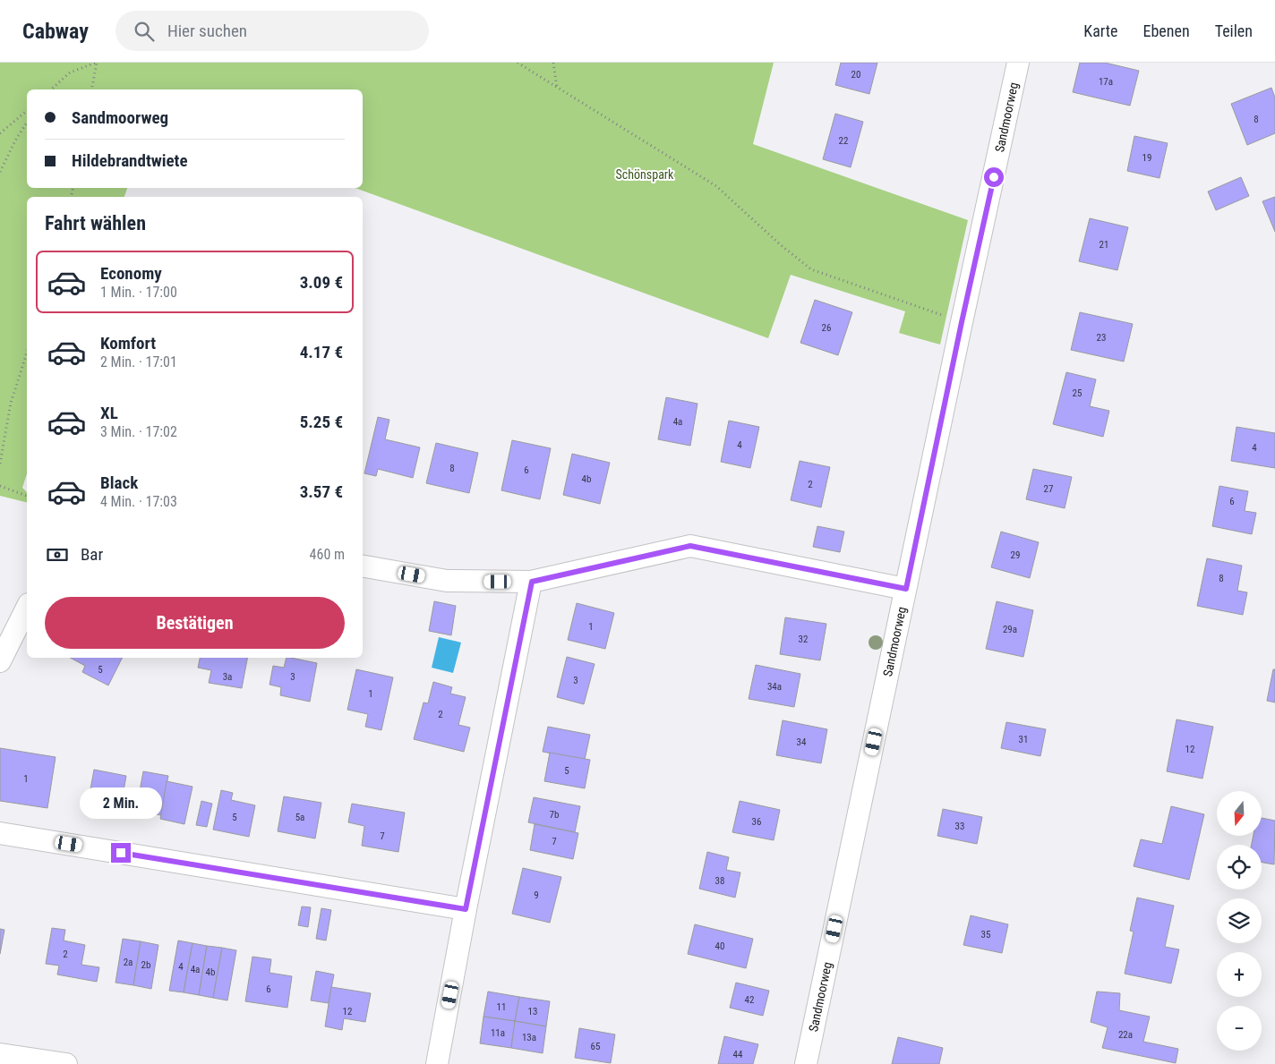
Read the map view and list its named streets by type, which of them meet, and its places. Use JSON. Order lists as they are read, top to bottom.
{
  "streets": {
    "street": ["Sandmoorweg"]
  },
  "parks": ["Schönspark"],
  "house_numbers": [
    "20",
    "17a",
    "8",
    "22",
    "19",
    "21",
    "26",
    "23",
    "25",
    "4a",
    "4",
    "4",
    "8",
    "6",
    "4b",
    "2",
    "27",
    "6",
    "29",
    "8",
    "1",
    "29a",
    "32",
    "5",
    "3a",
    "3",
    "3",
    "34a",
    "1",
    "2",
    "31",
    "34",
    "12",
    "5",
    "1",
    "7b",
    "5",
    "5a",
    "36",
    "33",
    "7",
    "7",
    "38",
    "9",
    "35",
    "40",
    "2",
    "2a",
    "2b",
    "4",
    "4a",
    "4b",
    "6",
    "42",
    "11",
    "12",
    "13",
    "11a",
    "22a",
    "13a",
    "65",
    "44"
  ],
  "north": "bottom",
  "page": {
    "header": "Cabway",
    "search": "Hier suchen",
    "nav": ["Karte", "Ebenen", "Teilen"],
    "banner": ["Sandmoorweg", "Hildebrandtwiete"],
    "heading": "Fahrt wählen",
    "list": [
      {
        "name": "Economy",
        "note": "1 Min. · 17:00",
        "value": "3.09 €"
      },
      {
        "name": "Komfort",
        "note": "2 Min. · 17:01",
        "value": "4.17 €"
      },
      {
        "name": "XL",
        "note": "3 Min. · 17:02",
        "value": "5.25 €"
      },
      {
        "name": "Black",
        "note": "4 Min. · 17:03",
        "value": "3.57 €"
      }
    ],
    "pay": ["Bar", "460 m"],
    "buttons": "Bestätigen",
    "bubble": "2 Min.",
    "map_buttons": ["+", "−"]
  }
}
